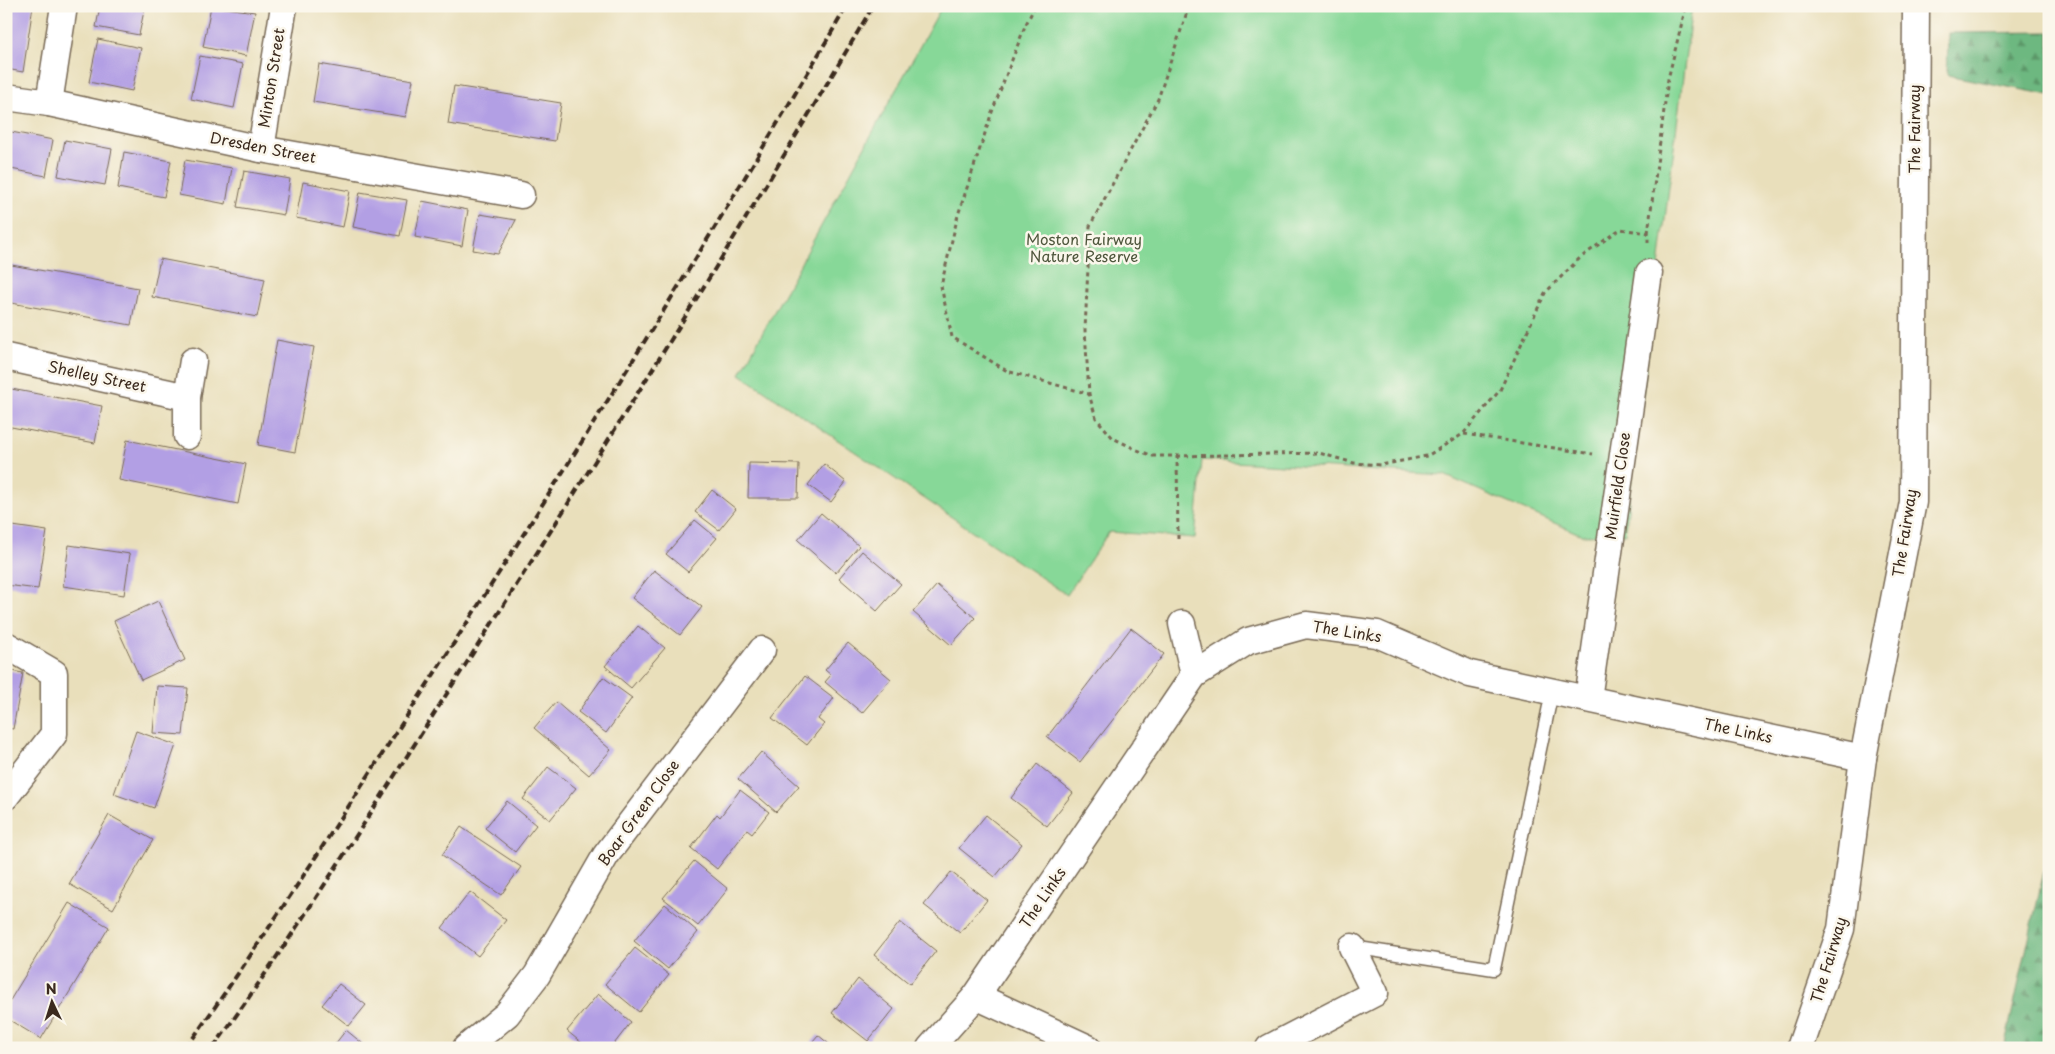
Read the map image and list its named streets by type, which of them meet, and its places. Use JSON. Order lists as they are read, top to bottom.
{
  "streets": {
    "street": [
      "Minton Street",
      "The Fairway",
      "Dresden Street",
      "Shelley Street",
      "Muirfield Close",
      "The Links",
      "Boar Green Close"
    ]
  },
  "crossings": [
    ["Minton Street", "Dresden Street"],
    ["The Fairway", "The Links"],
    ["Muirfield Close", "The Links"]
  ],
  "parks": ["Moston Fairway Nature Reserve"],
  "north": "top"
}
